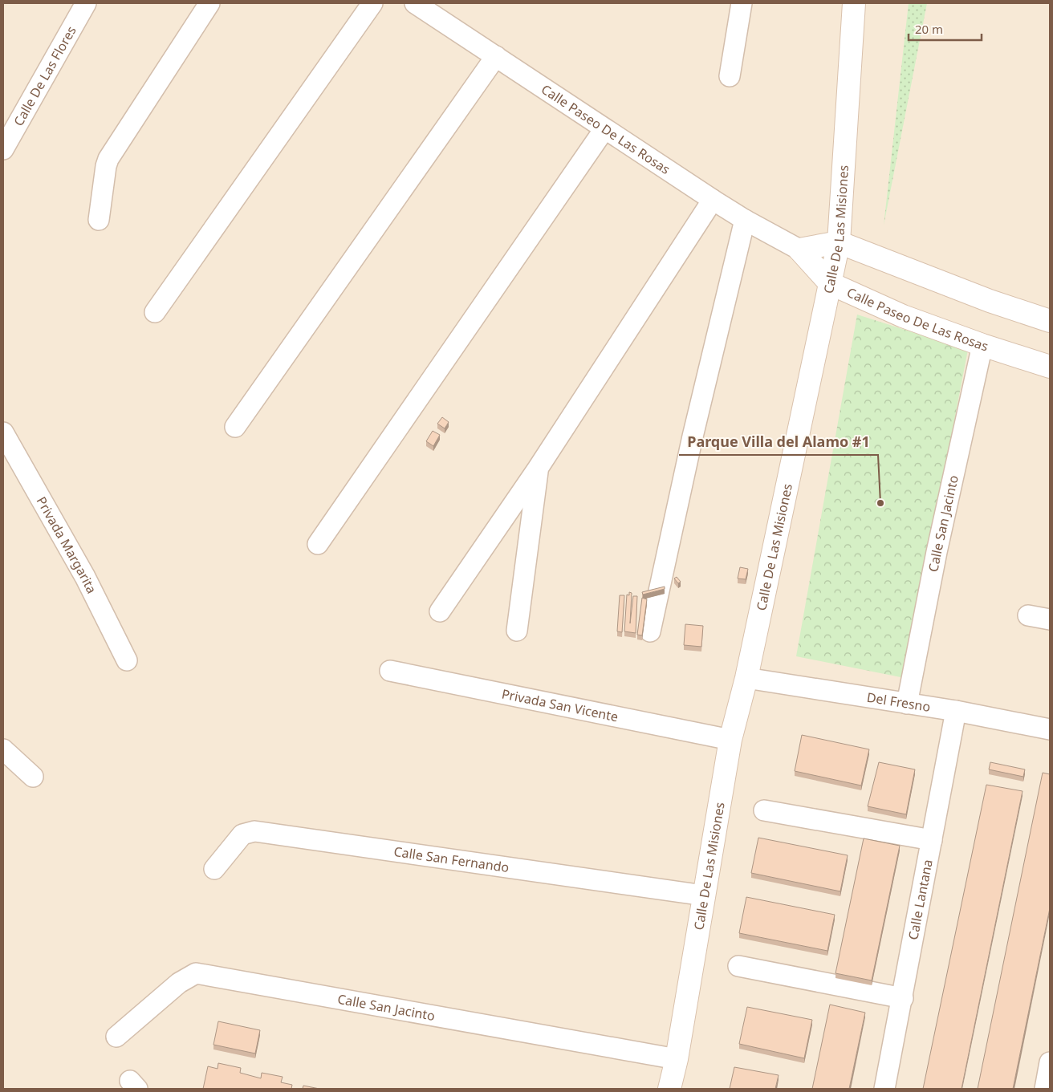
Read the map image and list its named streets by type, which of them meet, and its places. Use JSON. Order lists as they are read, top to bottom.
{
  "streets": {
    "street": [
      "Calle De Las Flores",
      "Calle Paseo De Las Rosas",
      "Calle De Las Misiones",
      "Calle San Jacinto",
      "Privada Margarita",
      "Del Fresno",
      "Privada San Vicente",
      "Calle San Fernando",
      "Calle Lantana"
    ]
  },
  "crossings": [
    ["Calle Paseo De Las Rosas", "Calle De Las Misiones"],
    ["Calle Paseo De Las Rosas", "Calle San Jacinto"],
    ["Calle De Las Misiones", "Calle San Jacinto"],
    ["Calle De Las Misiones", "Del Fresno"],
    ["Calle De Las Misiones", "Privada San Vicente"],
    ["Calle De Las Misiones", "Calle San Fernando"],
    ["Calle San Jacinto", "Del Fresno"],
    ["Del Fresno", "Calle Lantana"]
  ],
  "places": ["Parque Villa del Alamo #1"],
  "scale_bar": "20 m"
}
